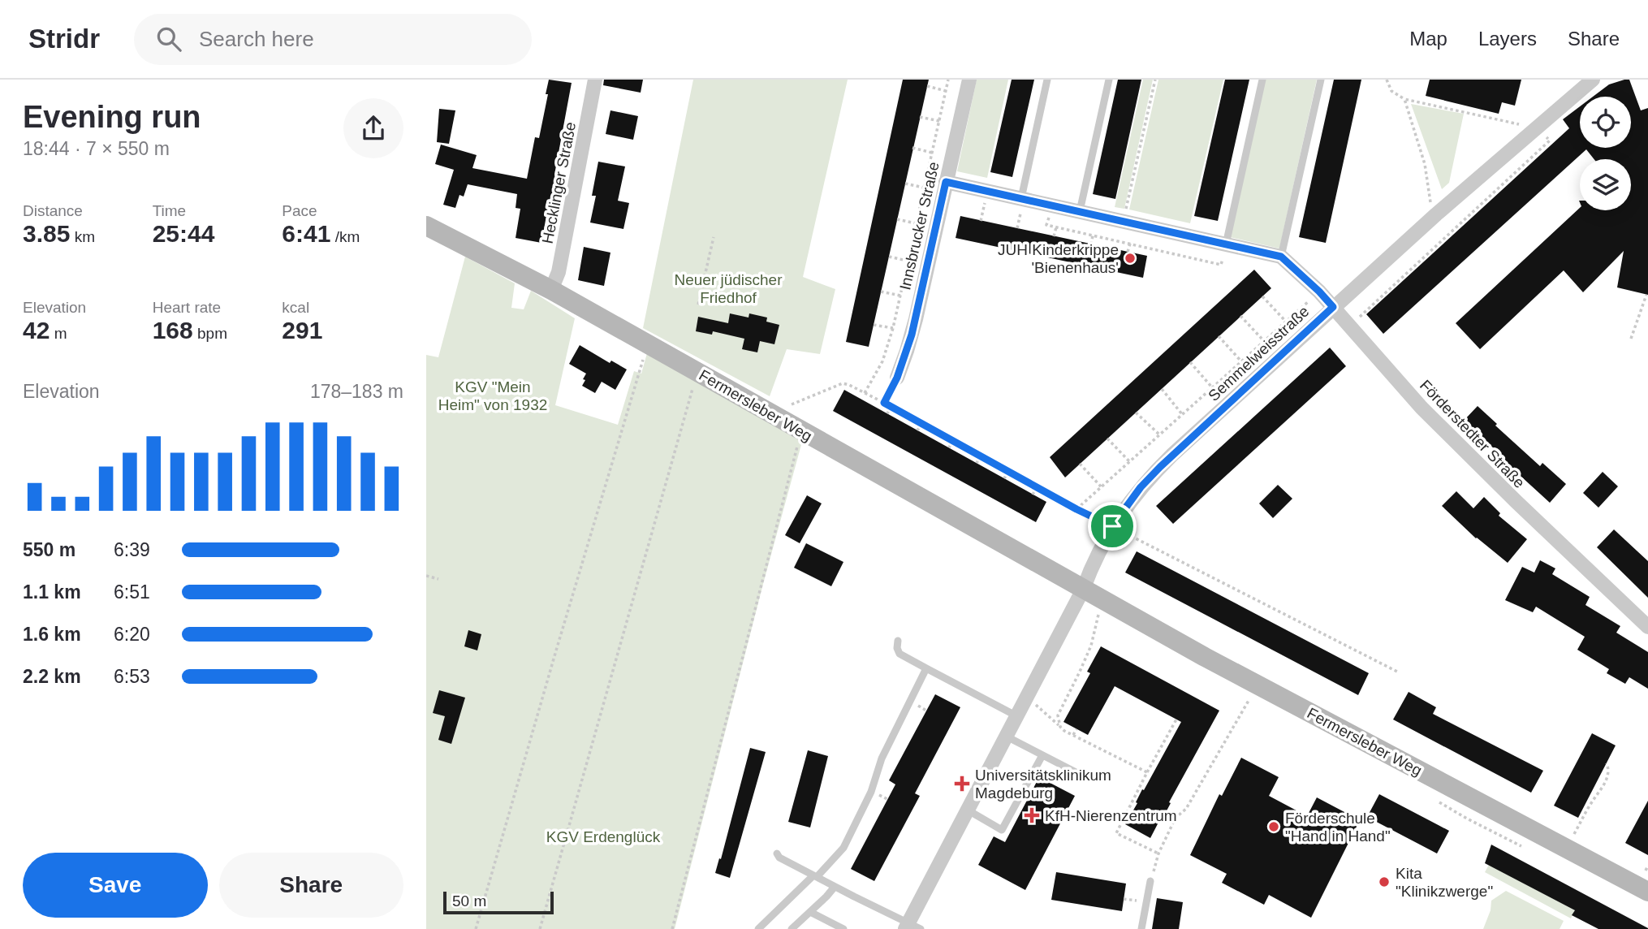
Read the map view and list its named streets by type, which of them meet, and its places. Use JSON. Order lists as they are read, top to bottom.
{
  "streets": {
    "street": [
      "Hecklinger Straße",
      "Innsbrucker Straße",
      "Semmelweisstraße",
      "Fermersleber Weg",
      "Förderstedter Straße"
    ]
  },
  "crossings": [
    ["Hecklinger Straße", "Fermersleber Weg"],
    ["Semmelweisstraße", "Fermersleber Weg"],
    ["Semmelweisstraße", "Förderstedter Straße"]
  ],
  "parks": ["Neuer jüdischer Friedhof", "KGV \"Mein Heim\" von 1932", "KGV Erdenglück"],
  "places": {
    "other": ["JUH Kinderkrippe 'Bienenhaus'", "Förderschule \"Hand in Hand\"", "Kita \"Klinikzwerge\""],
    "health": ["Universitätsklinikum Magdeburg", "KfH-Nierenzentrum"]
  },
  "scale_bar": "50 m",
  "page": {
    "header": "Stridr",
    "search": "Search here",
    "nav": ["Map", "Layers", "Share"],
    "heading": ["Evening run", "18:44 · 7 × 550 m"],
    "stats": [
      ["Distance", "3.85 km"],
      ["Time", "25:44"],
      ["Pace", "6:41 /km"],
      ["Elevation", "42 m"],
      ["Heart rate", "168 bpm"],
      ["kcal", "291"]
    ],
    "chart": ["Elevation", "178–183 m"],
    "list": [
      {
        "name": "550 m",
        "note": "6:39"
      },
      {
        "name": "1.1 km",
        "note": "6:51"
      },
      {
        "name": "1.6 km",
        "note": "6:20"
      },
      {
        "name": "2.2 km",
        "note": "6:53"
      }
    ],
    "buttons": ["Save", "Share"],
    "scale": "50 m"
  }
}
